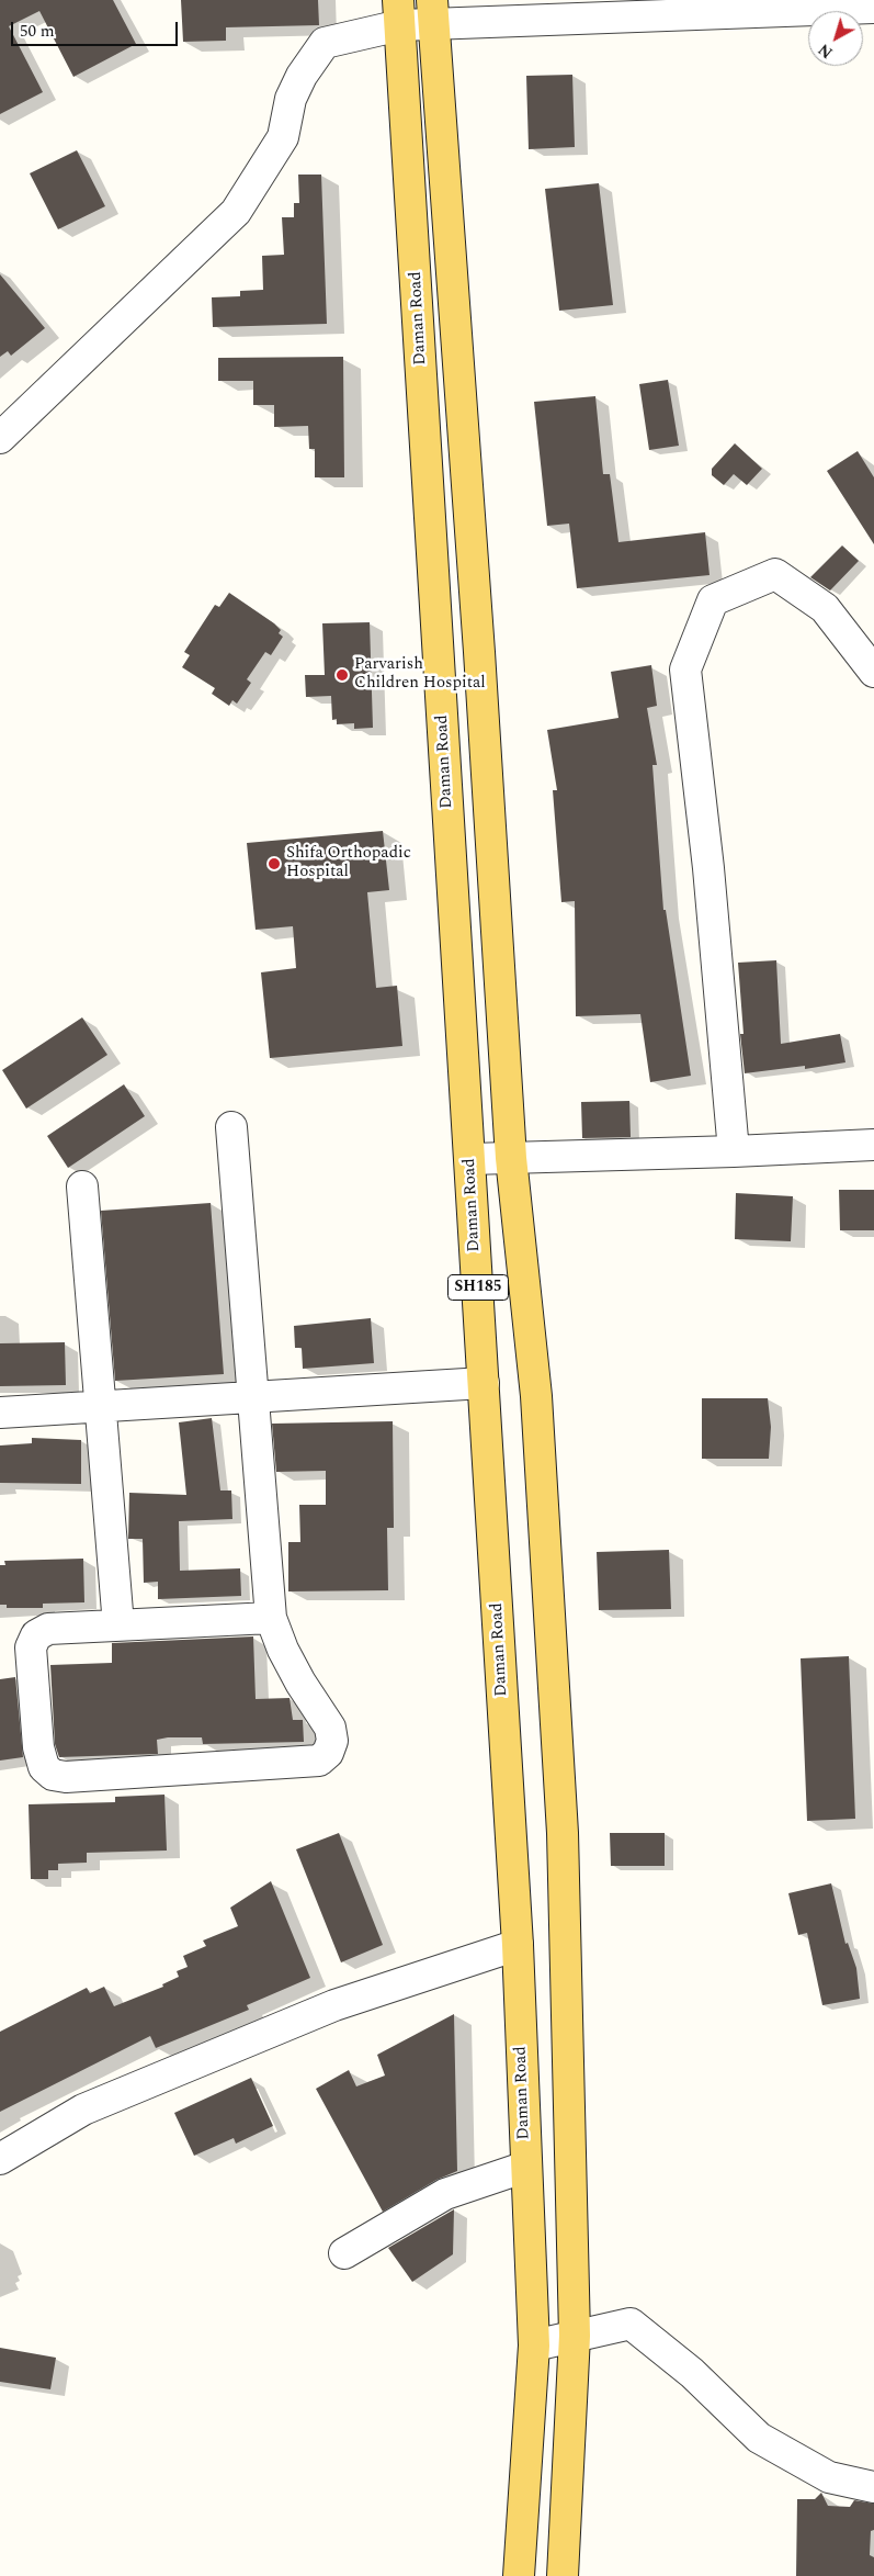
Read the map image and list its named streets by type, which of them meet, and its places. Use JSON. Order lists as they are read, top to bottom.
{
  "streets": {
    "main road": ["Daman Road", "SH185"]
  },
  "places": ["Parvarish Children Hospital", "Shifa Orthopadic Hospital"],
  "scale_bar": "50 m",
  "north": "bottom left"
}
